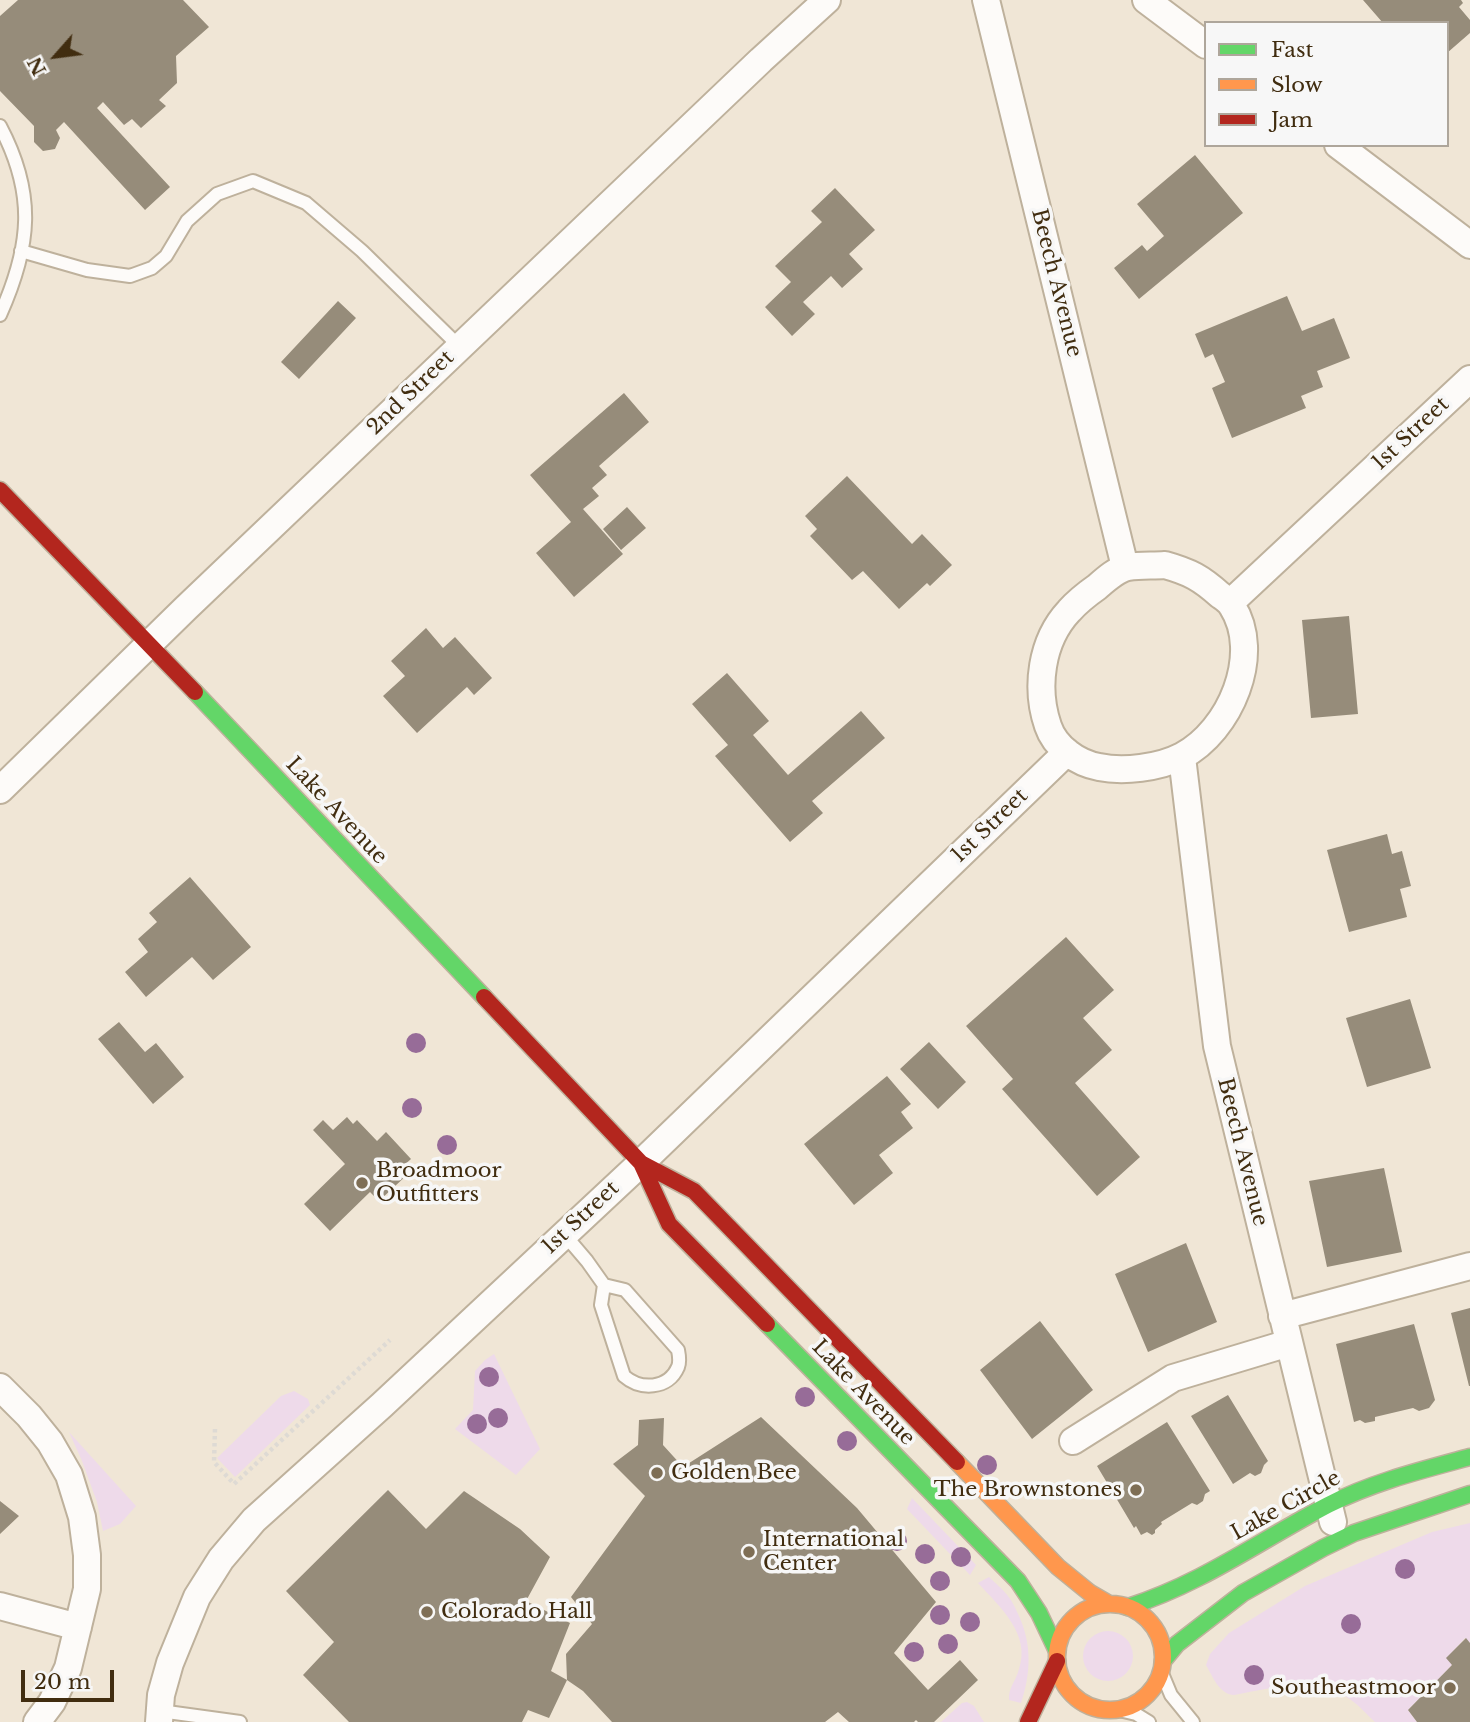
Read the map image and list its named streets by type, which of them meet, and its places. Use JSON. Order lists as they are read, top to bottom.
{
  "streets": {
    "main road": ["Lake Avenue", "Lake Circle"],
    "street": ["Beech Avenue", "2nd Street", "1st Street"]
  },
  "crossings": [
    ["Beech Avenue", "1st Street"],
    ["Beech Avenue", "Lake Circle"],
    ["2nd Street", "Lake Avenue"],
    ["1st Street", "Lake Avenue"],
    ["Lake Avenue", "Lake Circle"]
  ],
  "places": [
    "Broadmoor Outfitters",
    "Golden Bee",
    "The Brownstones",
    "International Center",
    "Colorado Hall",
    "Southeastmoor"
  ],
  "legend": ["Fast", "Slow", "Jam"],
  "scale_bar": "20 m",
  "north": "bottom left"
}
